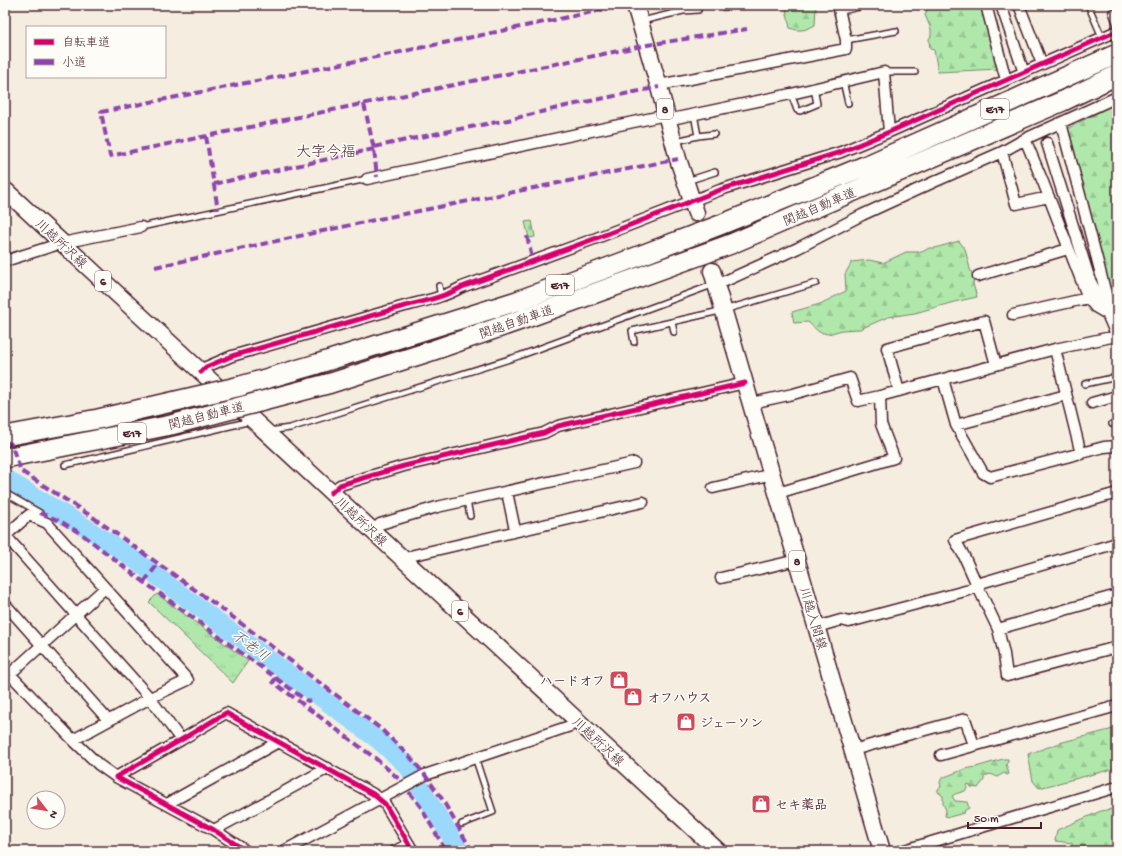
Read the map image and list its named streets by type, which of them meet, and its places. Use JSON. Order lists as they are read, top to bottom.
{
  "streets": {
    "highway": ["E17", "関越自動車道"],
    "main road": [
      "8",
      "川越所沢線",
      "6",
      "川越入間線"
    ]
  },
  "crossings": [
    ["関越自動車道", "川越所沢線"]
  ],
  "districts": ["大字今福"],
  "water": ["不老川"],
  "places": {
    "shop": [
      "ハードオフ",
      "オフハウス",
      "ジェーソン",
      "セキ薬品"
    ]
  },
  "legend": ["自転車道", "小道"],
  "scale_bar": "50 m",
  "north": "bottom right"
}
